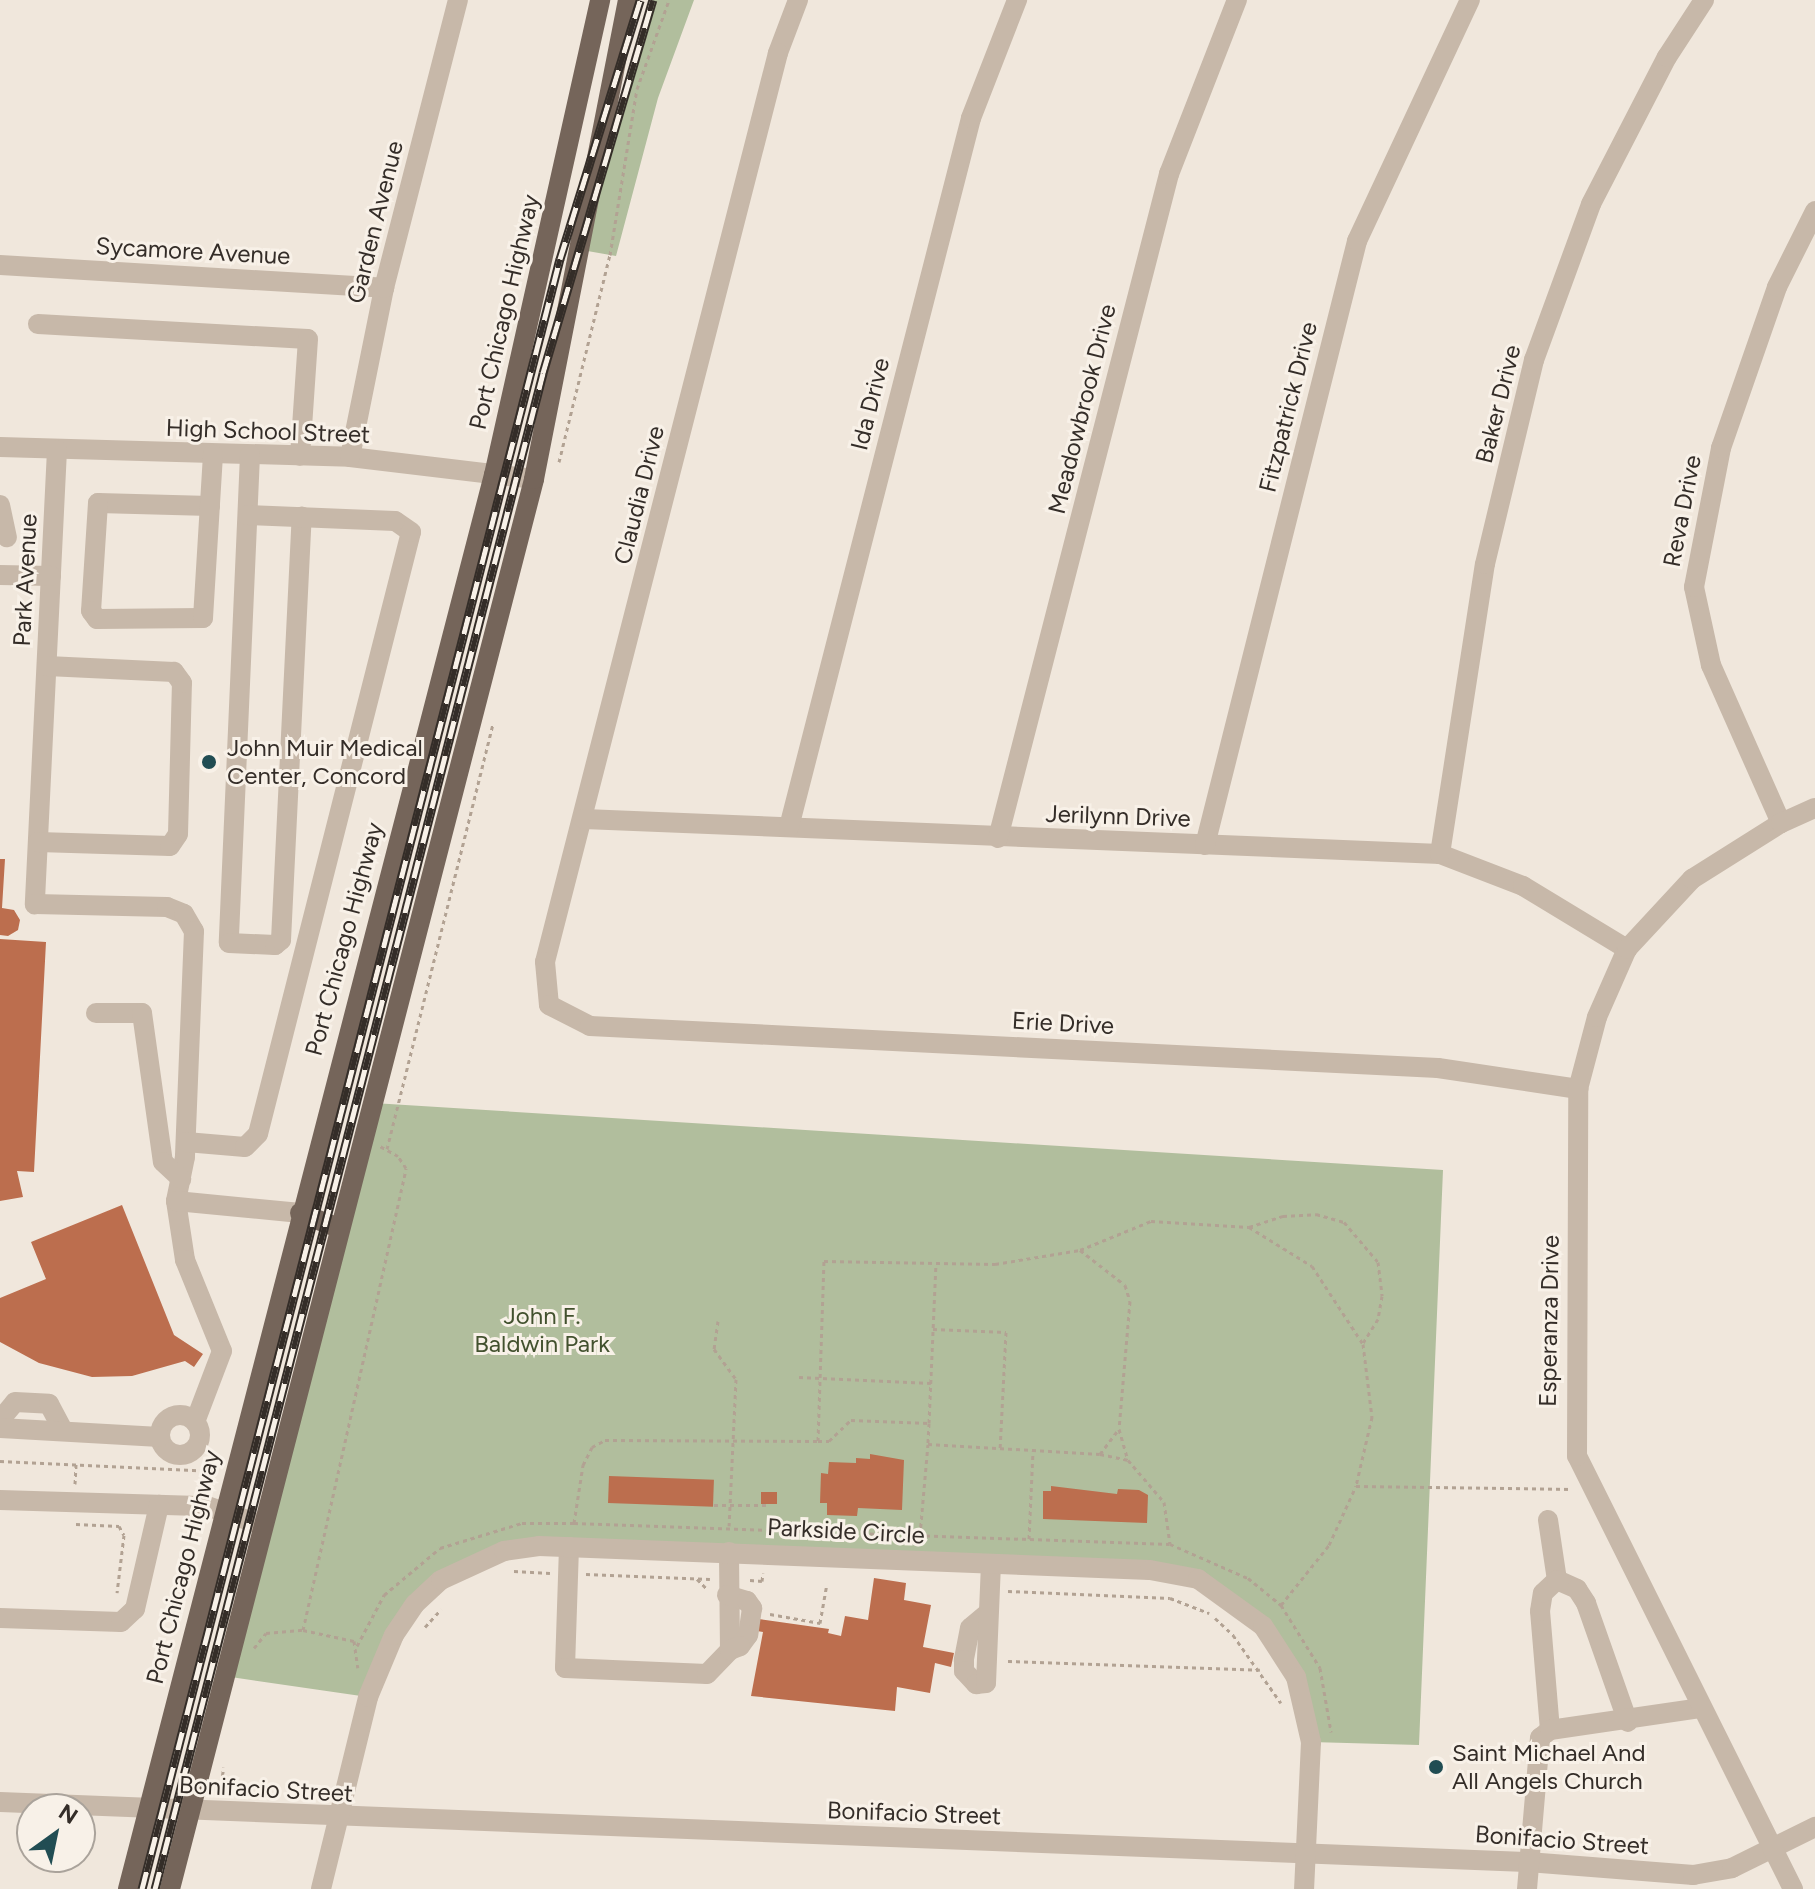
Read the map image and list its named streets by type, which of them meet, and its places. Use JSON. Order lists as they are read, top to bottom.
{
  "streets": {
    "main road": ["Port Chicago Highway"],
    "street": [
      "Garden Avenue",
      "Sycamore Avenue",
      "Ida Drive",
      "Baker Drive",
      "Fitzpatrick Drive",
      "Meadowbrook Drive",
      "High School Street",
      "Claudia Drive",
      "Reva Drive",
      "Park Avenue",
      "Jerilynn Drive",
      "Erie Drive",
      "Esperanza Drive",
      "Parkside Circle",
      "Bonifacio Street"
    ]
  },
  "crossings": [
    ["Garden Avenue", "Sycamore Avenue"],
    ["Garden Avenue", "High School Street"],
    ["Port Chicago Highway", "High School Street"],
    ["Port Chicago Highway", "Bonifacio Street"],
    ["Ida Drive", "Jerilynn Drive"],
    ["Baker Drive", "Jerilynn Drive"],
    ["Fitzpatrick Drive", "Jerilynn Drive"],
    ["Meadowbrook Drive", "Jerilynn Drive"],
    ["High School Street", "Park Avenue"],
    ["Claudia Drive", "Jerilynn Drive"],
    ["Claudia Drive", "Erie Drive"],
    ["Reva Drive", "Esperanza Drive"],
    ["Jerilynn Drive", "Esperanza Drive"],
    ["Erie Drive", "Esperanza Drive"],
    ["Esperanza Drive", "Bonifacio Street"],
    ["Parkside Circle", "Bonifacio Street"]
  ],
  "parks": ["John F. Baldwin Park"],
  "places": ["John Muir Medical Center, Concord", "Saint Michael And All Angels Church"],
  "north": "top right"
}
